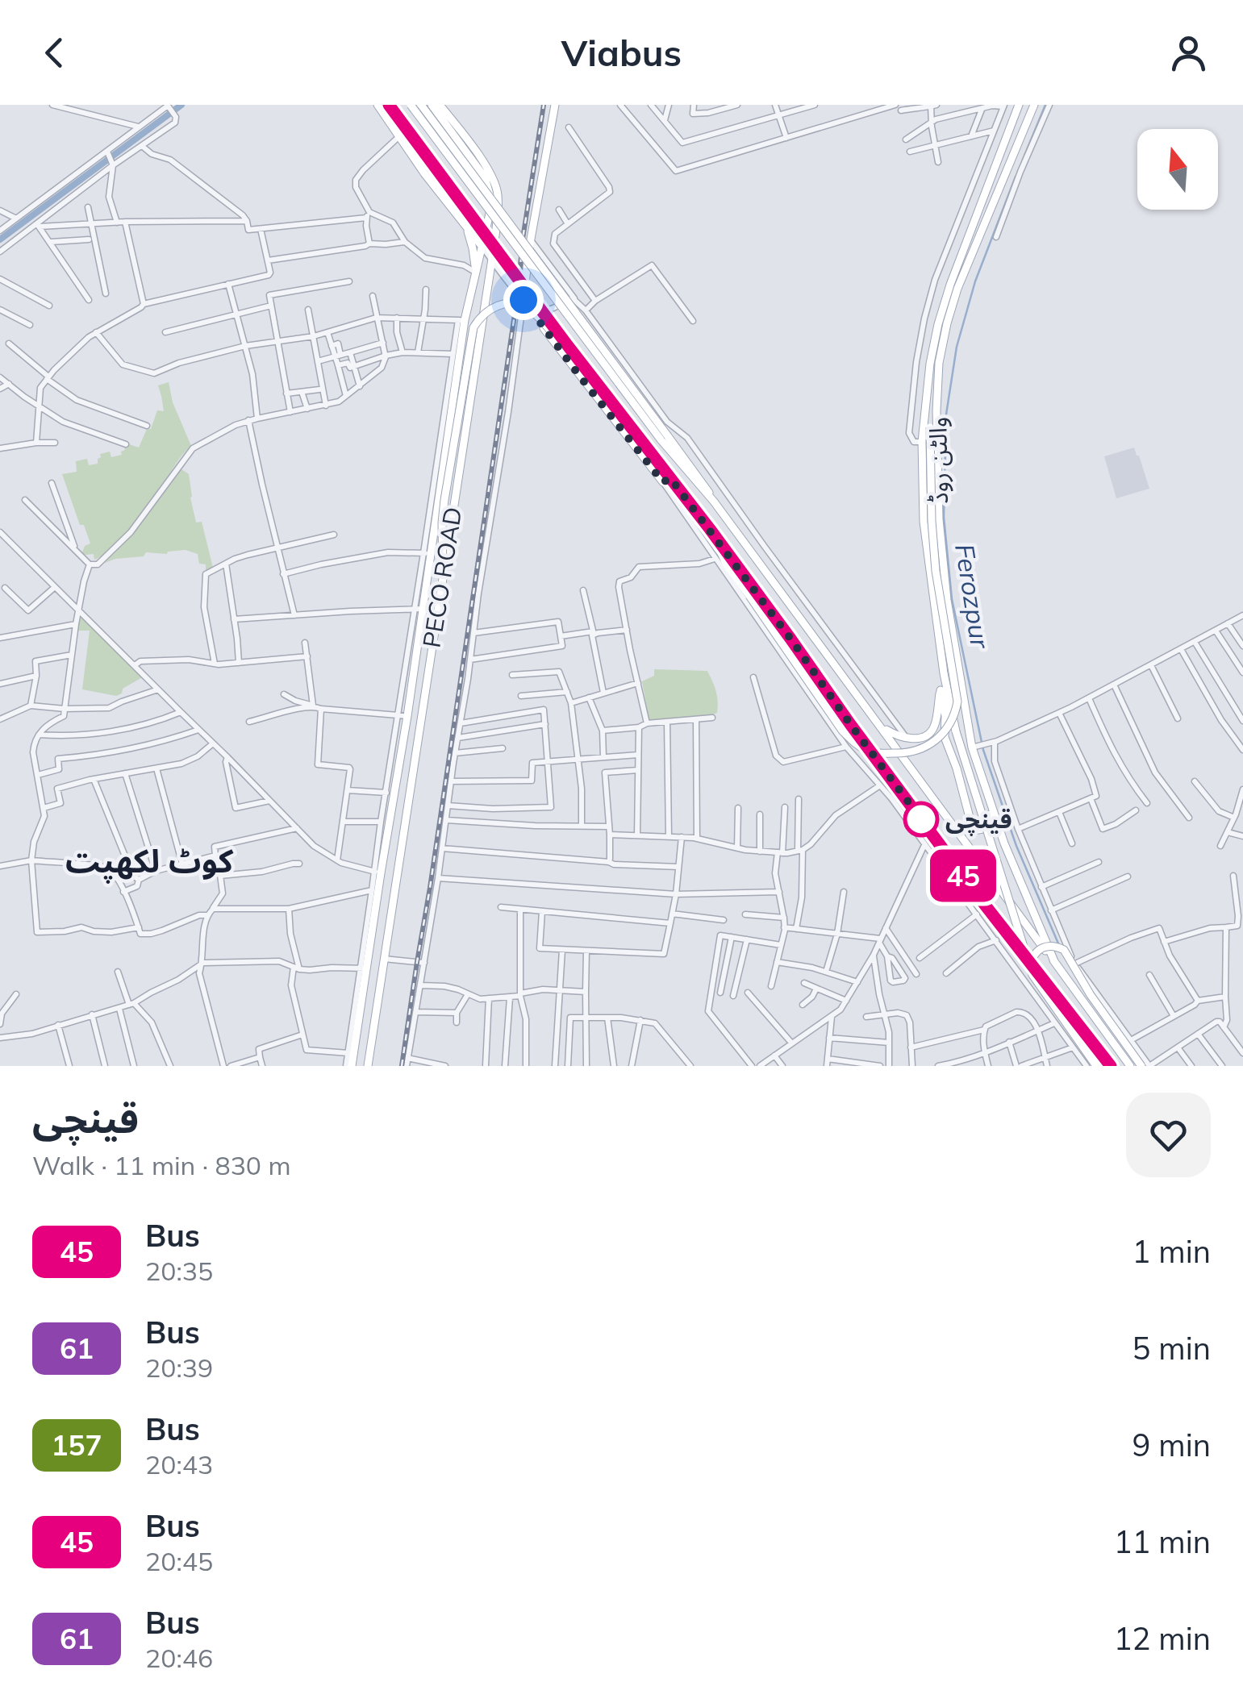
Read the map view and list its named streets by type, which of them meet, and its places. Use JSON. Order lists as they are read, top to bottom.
{
  "streets": {
    "main road": ["والٹن روڈ", "PECO ROAD"]
  },
  "districts": ["کوٹ لکھپت"],
  "water": ["Ferozpur"],
  "places": ["قینچی"],
  "lines": ["bus line 45"],
  "north": "top",
  "page": {
    "header": "Viabus",
    "on_map": "45",
    "heading": ["قینچی", "Walk · 11 min · 830 m"],
    "list": [
      {
        "mark": "45",
        "name": "Bus",
        "note": "20:35",
        "value": "1 min"
      },
      {
        "mark": "61",
        "name": "Bus",
        "note": "20:39",
        "value": "5 min"
      },
      {
        "mark": "157",
        "name": "Bus",
        "note": "20:43",
        "value": "9 min"
      },
      {
        "mark": "45",
        "name": "Bus",
        "note": "20:45",
        "value": "11 min"
      },
      {
        "mark": "61",
        "name": "Bus",
        "note": "20:46",
        "value": "12 min"
      }
    ]
  }
}
